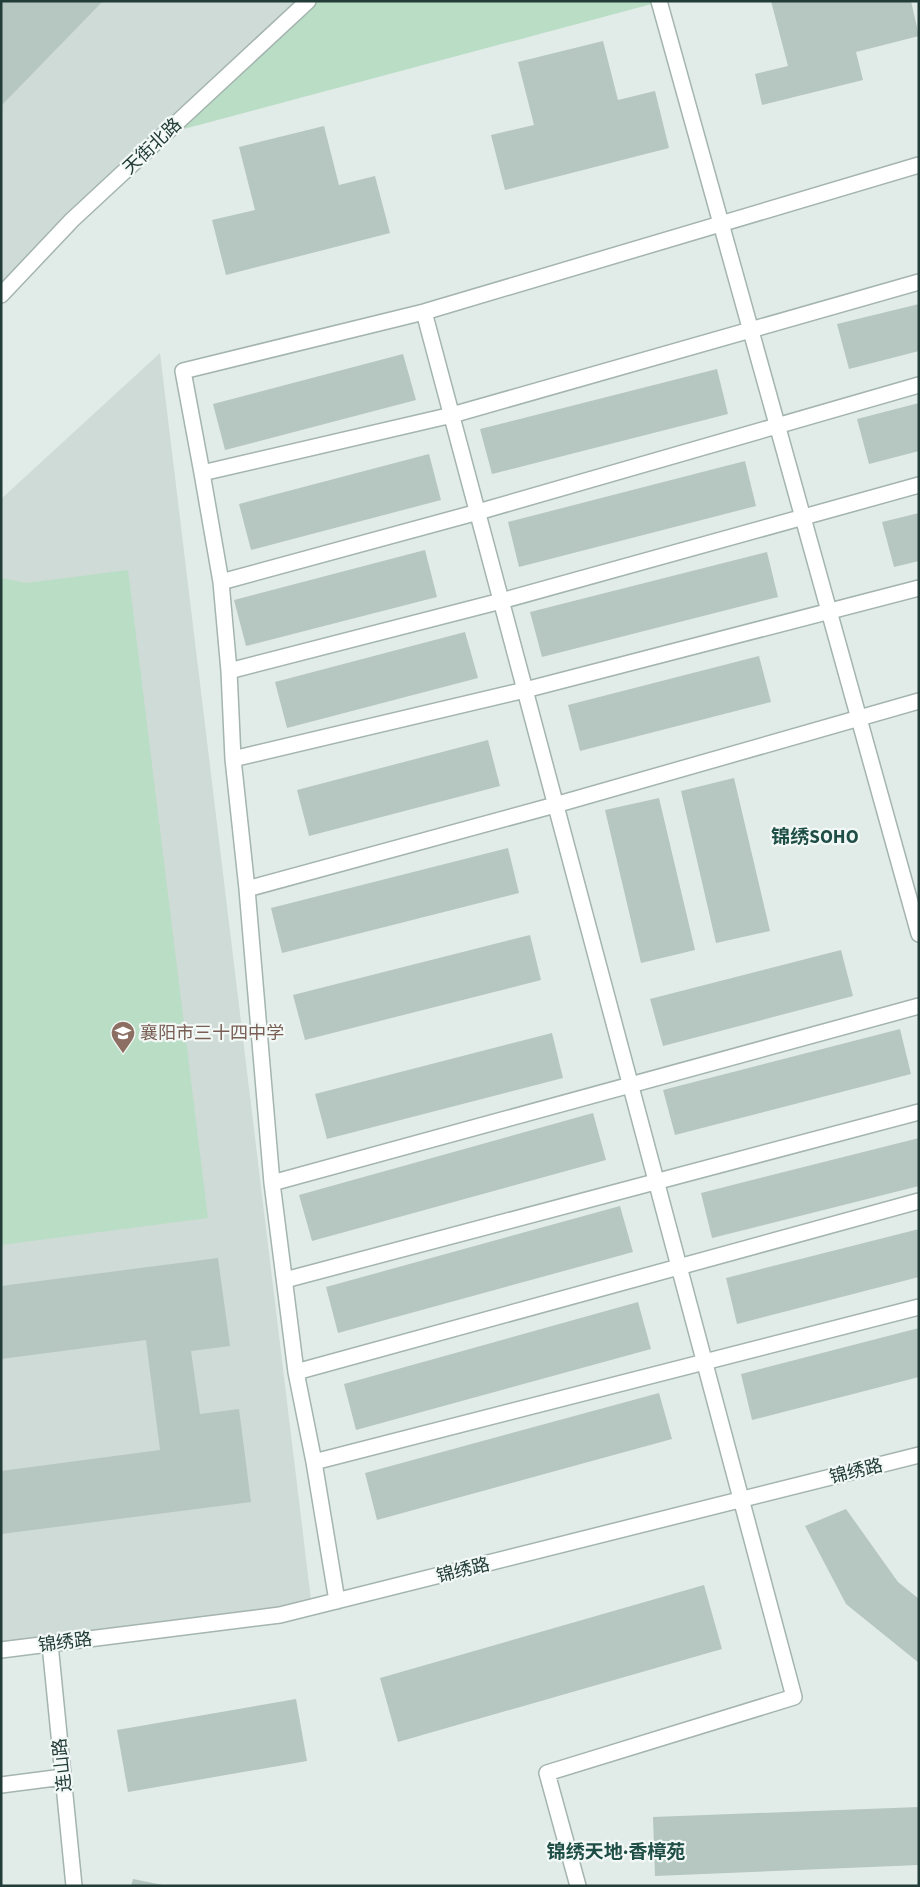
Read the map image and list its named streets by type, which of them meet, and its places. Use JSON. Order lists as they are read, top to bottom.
{
  "streets": {
    "street": ["天街北路", "锦绣路", "连山路"]
  },
  "crossings": [
    ["锦绣路", "连山路"]
  ],
  "districts": ["锦绣SOHO", "锦绣天地·香樟苑"],
  "places": {
    "school or university": ["襄阳市三十四中学"]
  }
}
